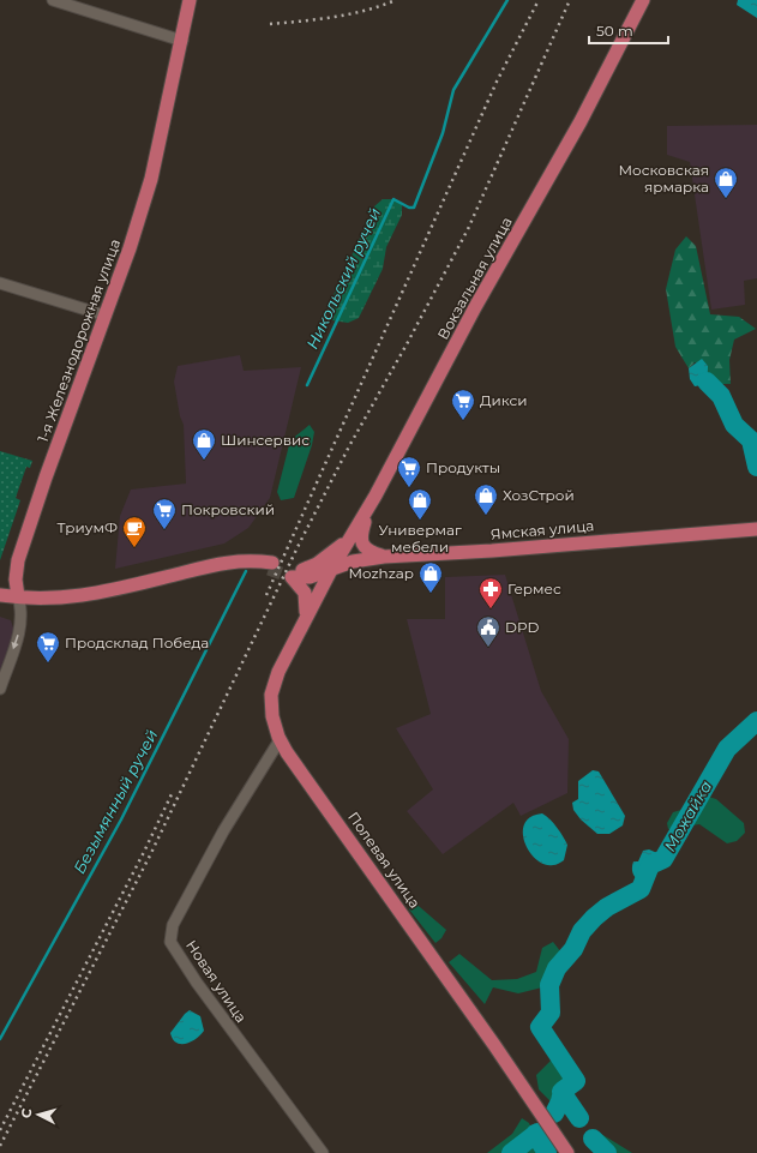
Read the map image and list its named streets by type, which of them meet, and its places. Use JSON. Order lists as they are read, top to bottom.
{
  "streets": {
    "main road": [
      "Вокзальная улица",
      "1-я Железнодорожная улица",
      "Ямская улица",
      "Полевая улица"
    ],
    "street": ["Новая улица"]
  },
  "crossings": [
    ["Вокзальная улица", "Ямская улица"],
    ["Вокзальная улица", "Полевая улица"],
    ["Ямская улица", "Полевая улица"],
    ["Полевая улица", "Новая улица"]
  ],
  "water": ["Никольский ручей", "Безымянный ручей", "Можайка"],
  "places": {
    "shop": [
      "Московская ярмарка",
      "Шинсервис",
      "ХозСтрой",
      "Универмаг мебели",
      "Mozhzap"
    ],
    "supermarket": [
      "Дикси",
      "Продукты",
      "Покровский",
      "Продсклад Победа"
    ],
    "cafe": ["ТриумФ"],
    "pharmacy": ["Гермес"],
    "public building": ["DPD"]
  },
  "scale_bar": "50 m",
  "north": "left"
}
